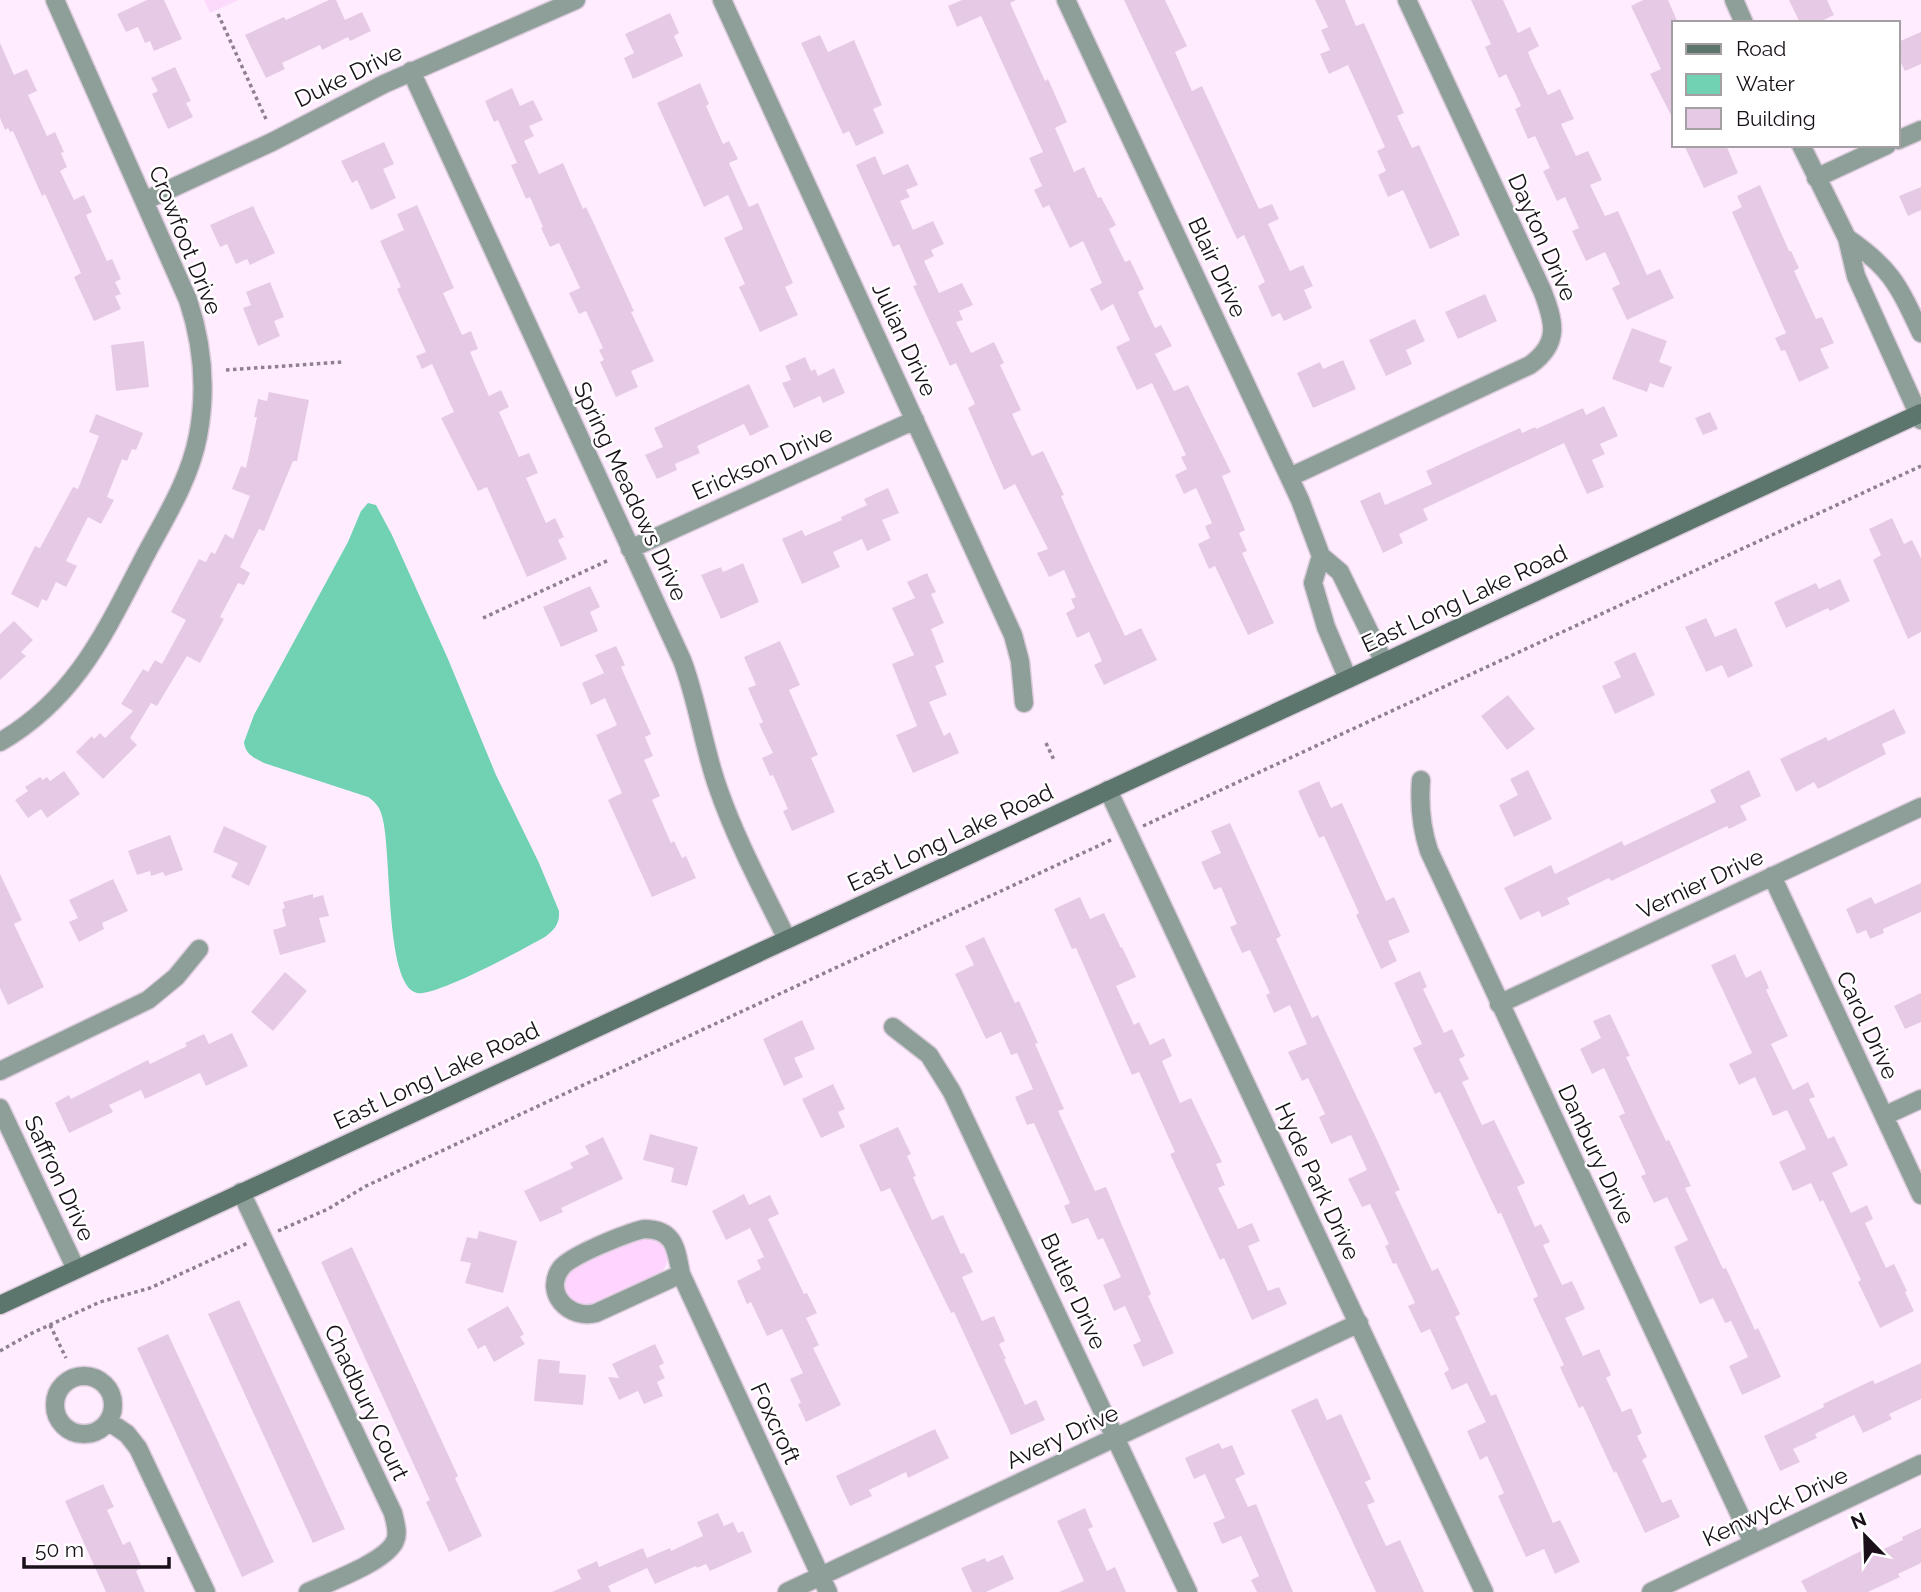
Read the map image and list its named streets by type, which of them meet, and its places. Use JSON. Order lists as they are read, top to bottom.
{
  "streets": {
    "main road": ["East Long Lake Road"],
    "street": [
      "Duke Drive",
      "Dayton Drive",
      "Crowfoot Drive",
      "Blair Drive",
      "Julian Drive",
      "Erickson Drive",
      "Spring Meadows Drive",
      "Vernier Drive",
      "Carol Drive",
      "Danbury Drive",
      "Saffron Drive",
      "Hyde Park Drive",
      "Butler Drive",
      "Chadbury Court",
      "Foxcroft",
      "Avery Drive",
      "Kenwyck Drive"
    ]
  },
  "crossings": [
    ["Duke Drive", "Crowfoot Drive"],
    ["Duke Drive", "Spring Meadows Drive"],
    ["Dayton Drive", "Blair Drive"],
    ["Blair Drive", "East Long Lake Road"],
    ["Julian Drive", "Erickson Drive"],
    ["Erickson Drive", "Spring Meadows Drive"],
    ["Spring Meadows Drive", "East Long Lake Road"],
    ["East Long Lake Road", "Saffron Drive"],
    ["East Long Lake Road", "Hyde Park Drive"],
    ["East Long Lake Road", "Chadbury Court"],
    ["Vernier Drive", "Carol Drive"],
    ["Vernier Drive", "Danbury Drive"],
    ["Danbury Drive", "Kenwyck Drive"],
    ["Hyde Park Drive", "Avery Drive"],
    ["Butler Drive", "Avery Drive"],
    ["Foxcroft", "Avery Drive"]
  ],
  "legend": ["Road", "Water", "Building"],
  "scale_bar": "50 m",
  "north": "top left"
}
